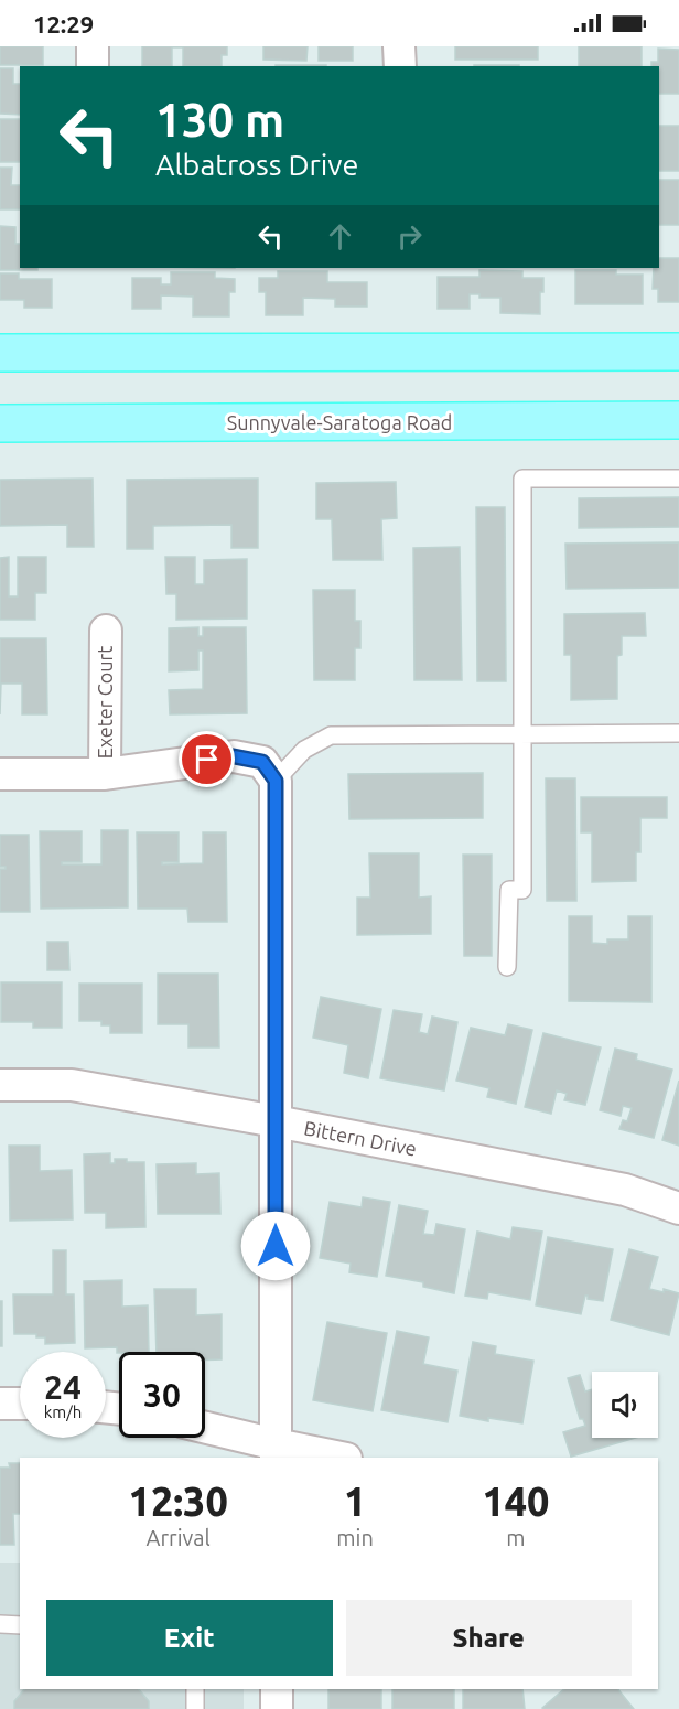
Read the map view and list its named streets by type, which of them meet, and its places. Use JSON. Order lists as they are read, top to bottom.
{
  "streets": {
    "main road": ["Sunnyvale-Saratoga Road"],
    "street": ["Exeter Court", "Bittern Drive"]
  },
  "page": {
    "status": "12:29",
    "turn": ["130 m", "Albatross Drive"],
    "speed": "24 km/h",
    "limit": "30",
    "eta": [
      "12:30",
      "Arrival",
      "1",
      "min",
      "140",
      "m"
    ],
    "buttons": ["Exit", "Share"]
  }
}
